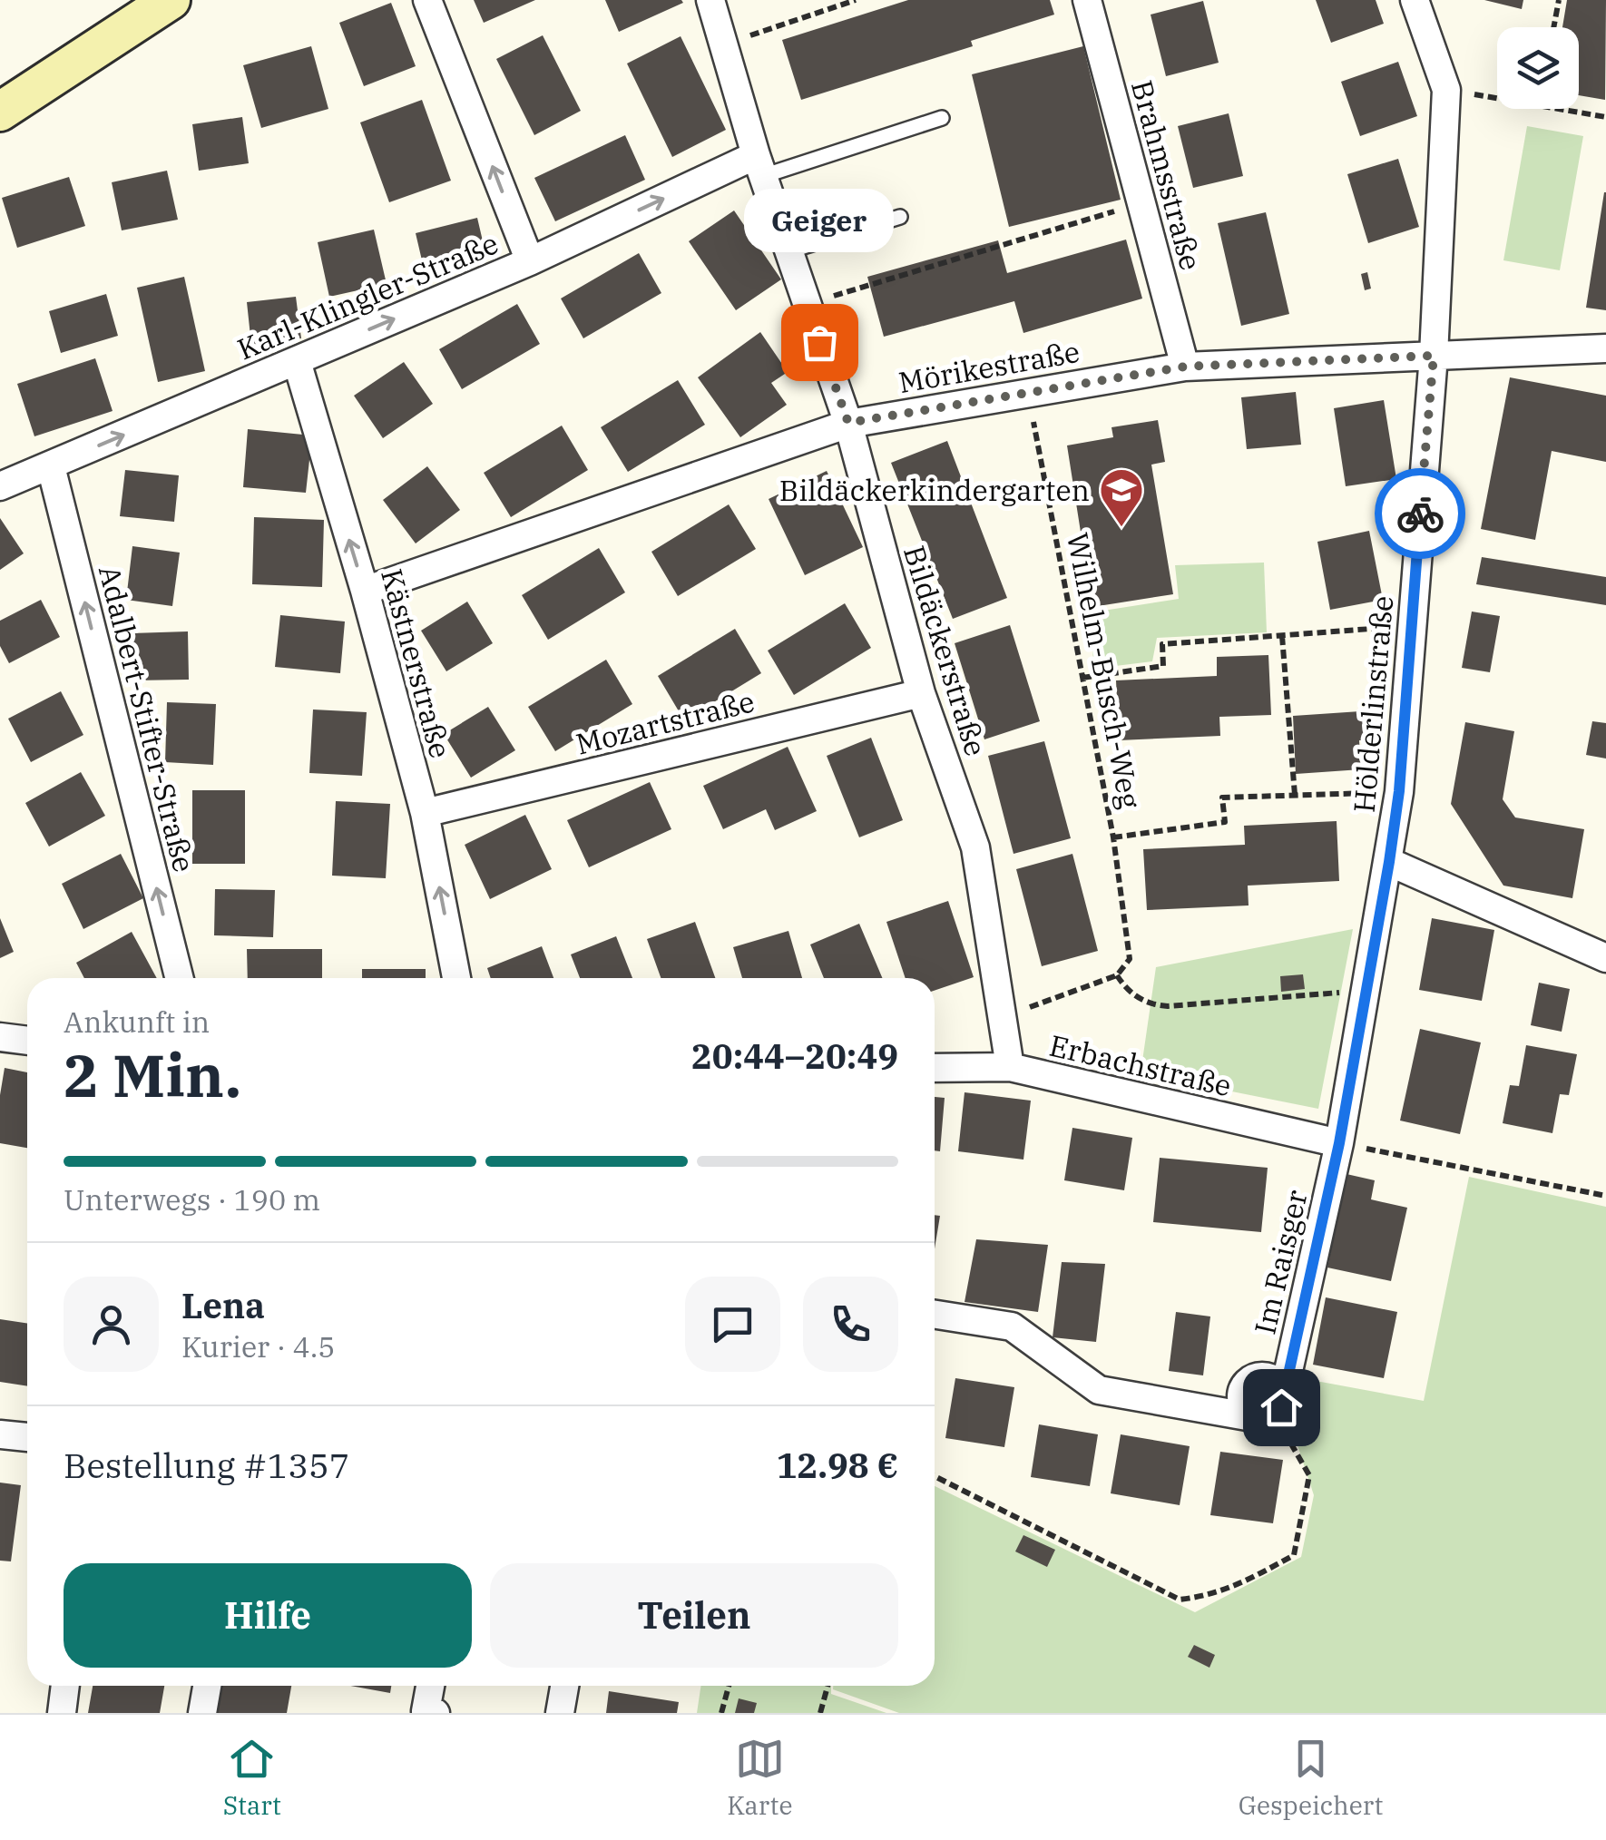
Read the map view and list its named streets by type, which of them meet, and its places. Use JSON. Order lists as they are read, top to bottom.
{
  "streets": {
    "street": [
      "Brahmsstraße",
      "Karl-Klingler-Straße",
      "Mörikestraße",
      "Bildäckerstraße",
      "Kästnerstraße",
      "Hölderlinstraße",
      "Adalbert-Stifter-Straße",
      "Mozartstraße",
      "Erbachstraße",
      "Im Raisger"
    ],
    "path": ["Wilhelm-Busch-Weg"]
  },
  "crossings": [
    ["Brahmsstraße", "Mörikestraße"],
    ["Karl-Klingler-Straße", "Bildäckerstraße"],
    ["Karl-Klingler-Straße", "Kästnerstraße"],
    ["Karl-Klingler-Straße", "Adalbert-Stifter-Straße"],
    ["Mörikestraße", "Bildäckerstraße"],
    ["Mörikestraße", "Kästnerstraße"],
    ["Mörikestraße", "Wilhelm-Busch-Weg"],
    ["Mörikestraße", "Hölderlinstraße"],
    ["Bildäckerstraße", "Mozartstraße"],
    ["Bildäckerstraße", "Erbachstraße"],
    ["Kästnerstraße", "Mozartstraße"],
    ["Hölderlinstraße", "Erbachstraße"],
    ["Hölderlinstraße", "Im Raisger"],
    ["Erbachstraße", "Im Raisger"]
  ],
  "one_way": ["Karl-Klingler-Straße", "Kästnerstraße", "Adalbert-Stifter-Straße"],
  "places": {
    "other": ["Geiger"],
    "school or university": ["Bildäckerkindergarten"]
  },
  "page": {
    "bubble": "Geiger",
    "heading": ["2 Min.", "Ankunft in", "20:44–20:49"],
    "panel": [
      "Lena",
      "Kurier · 4.5",
      "Bestellung #1357",
      "12.98 €"
    ],
    "bar": "Unterwegs · 190 m",
    "buttons": ["Hilfe", "Teilen"],
    "tabs": ["Start", "Karte", "Gespeichert"]
  }
}
